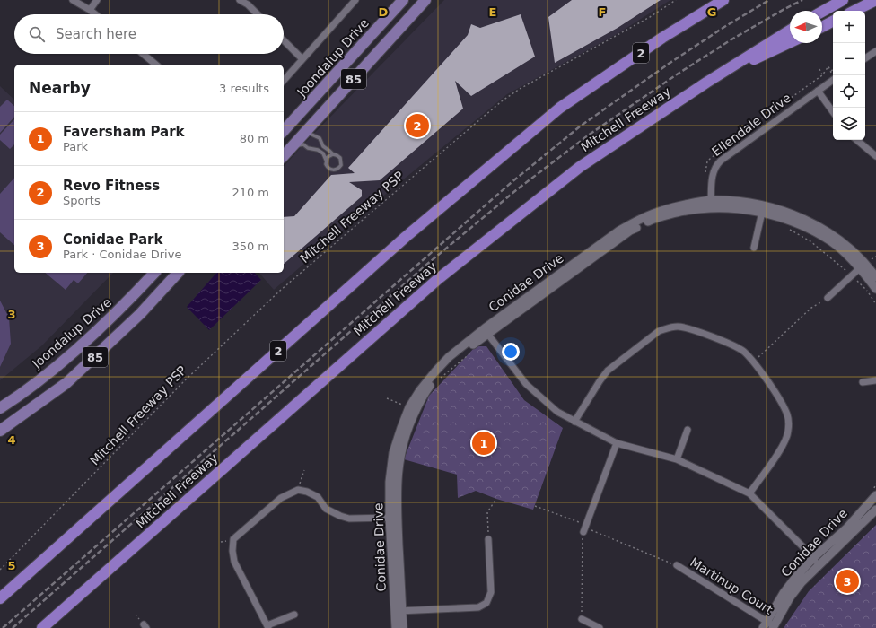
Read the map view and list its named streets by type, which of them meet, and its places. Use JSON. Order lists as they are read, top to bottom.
{
  "streets": {
    "highway": ["2", "Mitchell Freeway"],
    "main road": ["Joondalup Drive", "85"],
    "street": ["Ellendale Drive", "Conidae Drive", "Martinup Court"],
    "path": ["Mitchell Freeway PSP"]
  },
  "crossings": [
    ["Ellendale Drive", "Conidae Drive"],
    ["Conidae Drive", "Martinup Court"]
  ],
  "north": "left",
  "page": {
    "map_buttons": ["+", "−"],
    "search": "Search here",
    "heading": ["Nearby", "3 results"],
    "list": [
      {
        "mark": "1",
        "name": "Faversham Park",
        "note": "Park",
        "value": "80 m"
      },
      {
        "mark": "2",
        "name": "Revo Fitness",
        "note": "Sports",
        "value": "210 m"
      },
      {
        "mark": "3",
        "name": "Conidae Park",
        "note": "Park · Conidae Drive",
        "value": "350 m"
      }
    ],
    "pins": ["2", "1", "3"]
  },
  "grid": {
    "columns": [
      "D",
      "E",
      "F",
      "G"
    ],
    "rows": ["3", "4", "5"]
  }
}
